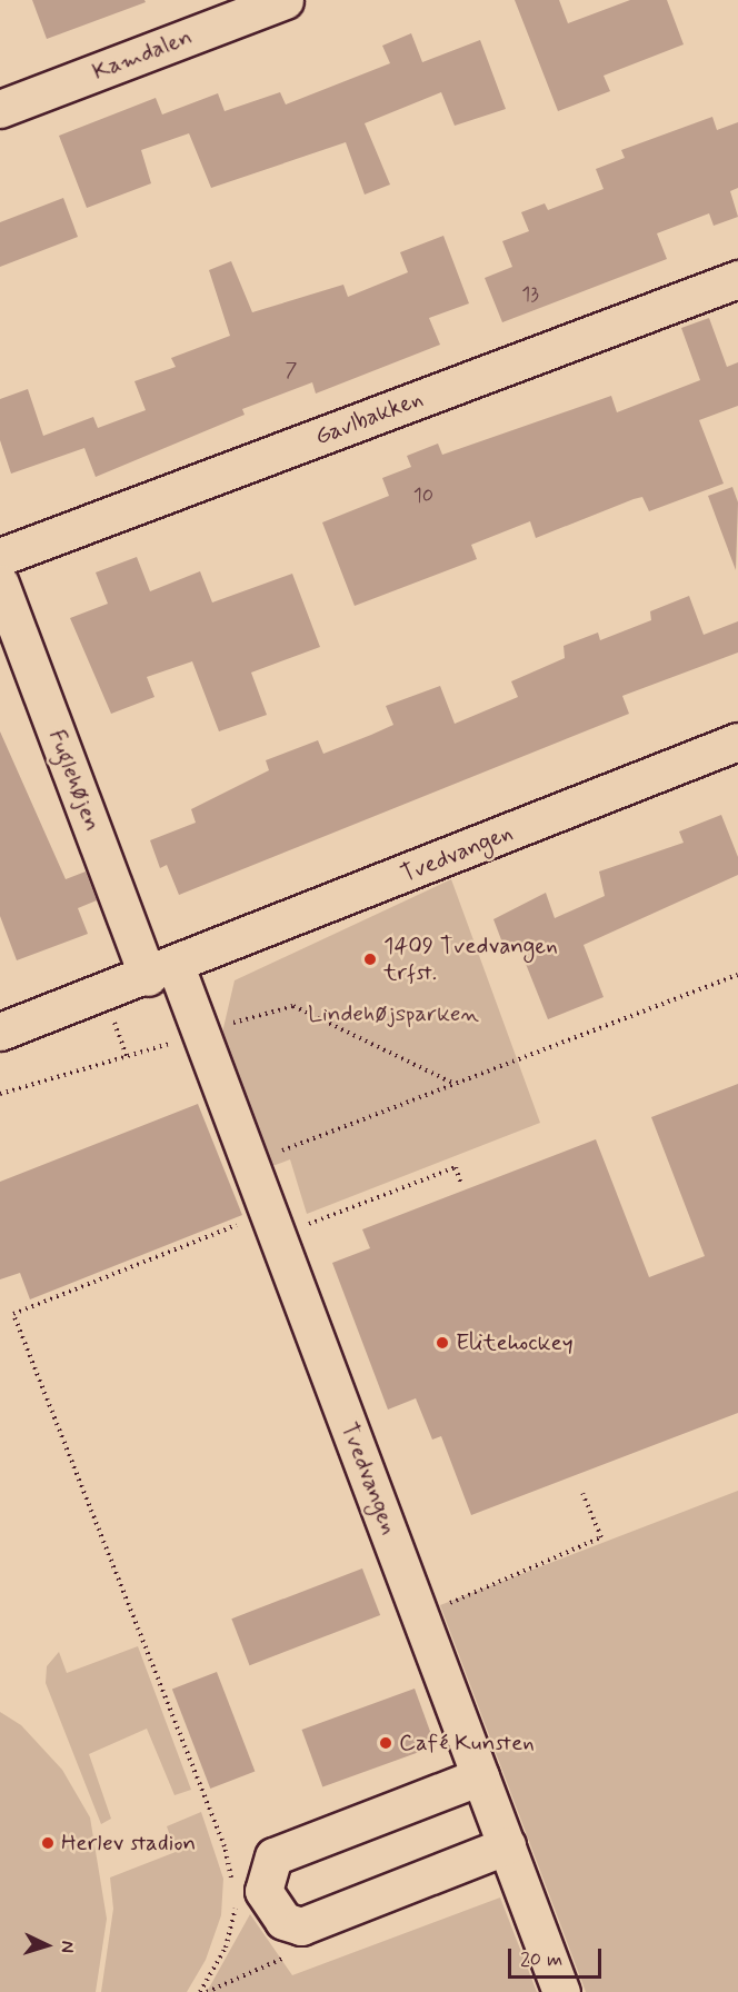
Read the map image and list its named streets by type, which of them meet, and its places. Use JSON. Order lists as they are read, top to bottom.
{
  "streets": {
    "street": [
      "Kamdalen",
      "Gavlbakken",
      "Fuglehøjen",
      "Tvedvangen"
    ]
  },
  "crossings": [
    ["Fuglehøjen", "Tvedvangen"]
  ],
  "parks": ["Lindehøjsparken"],
  "places": [
    "1409 Tvedvangen trfst.",
    "Elitehockey",
    "Café Kunsten",
    "Herlev stadion"
  ],
  "house_numbers": ["13", "7", "10"],
  "scale_bar": "20 m",
  "north": "right"
}
